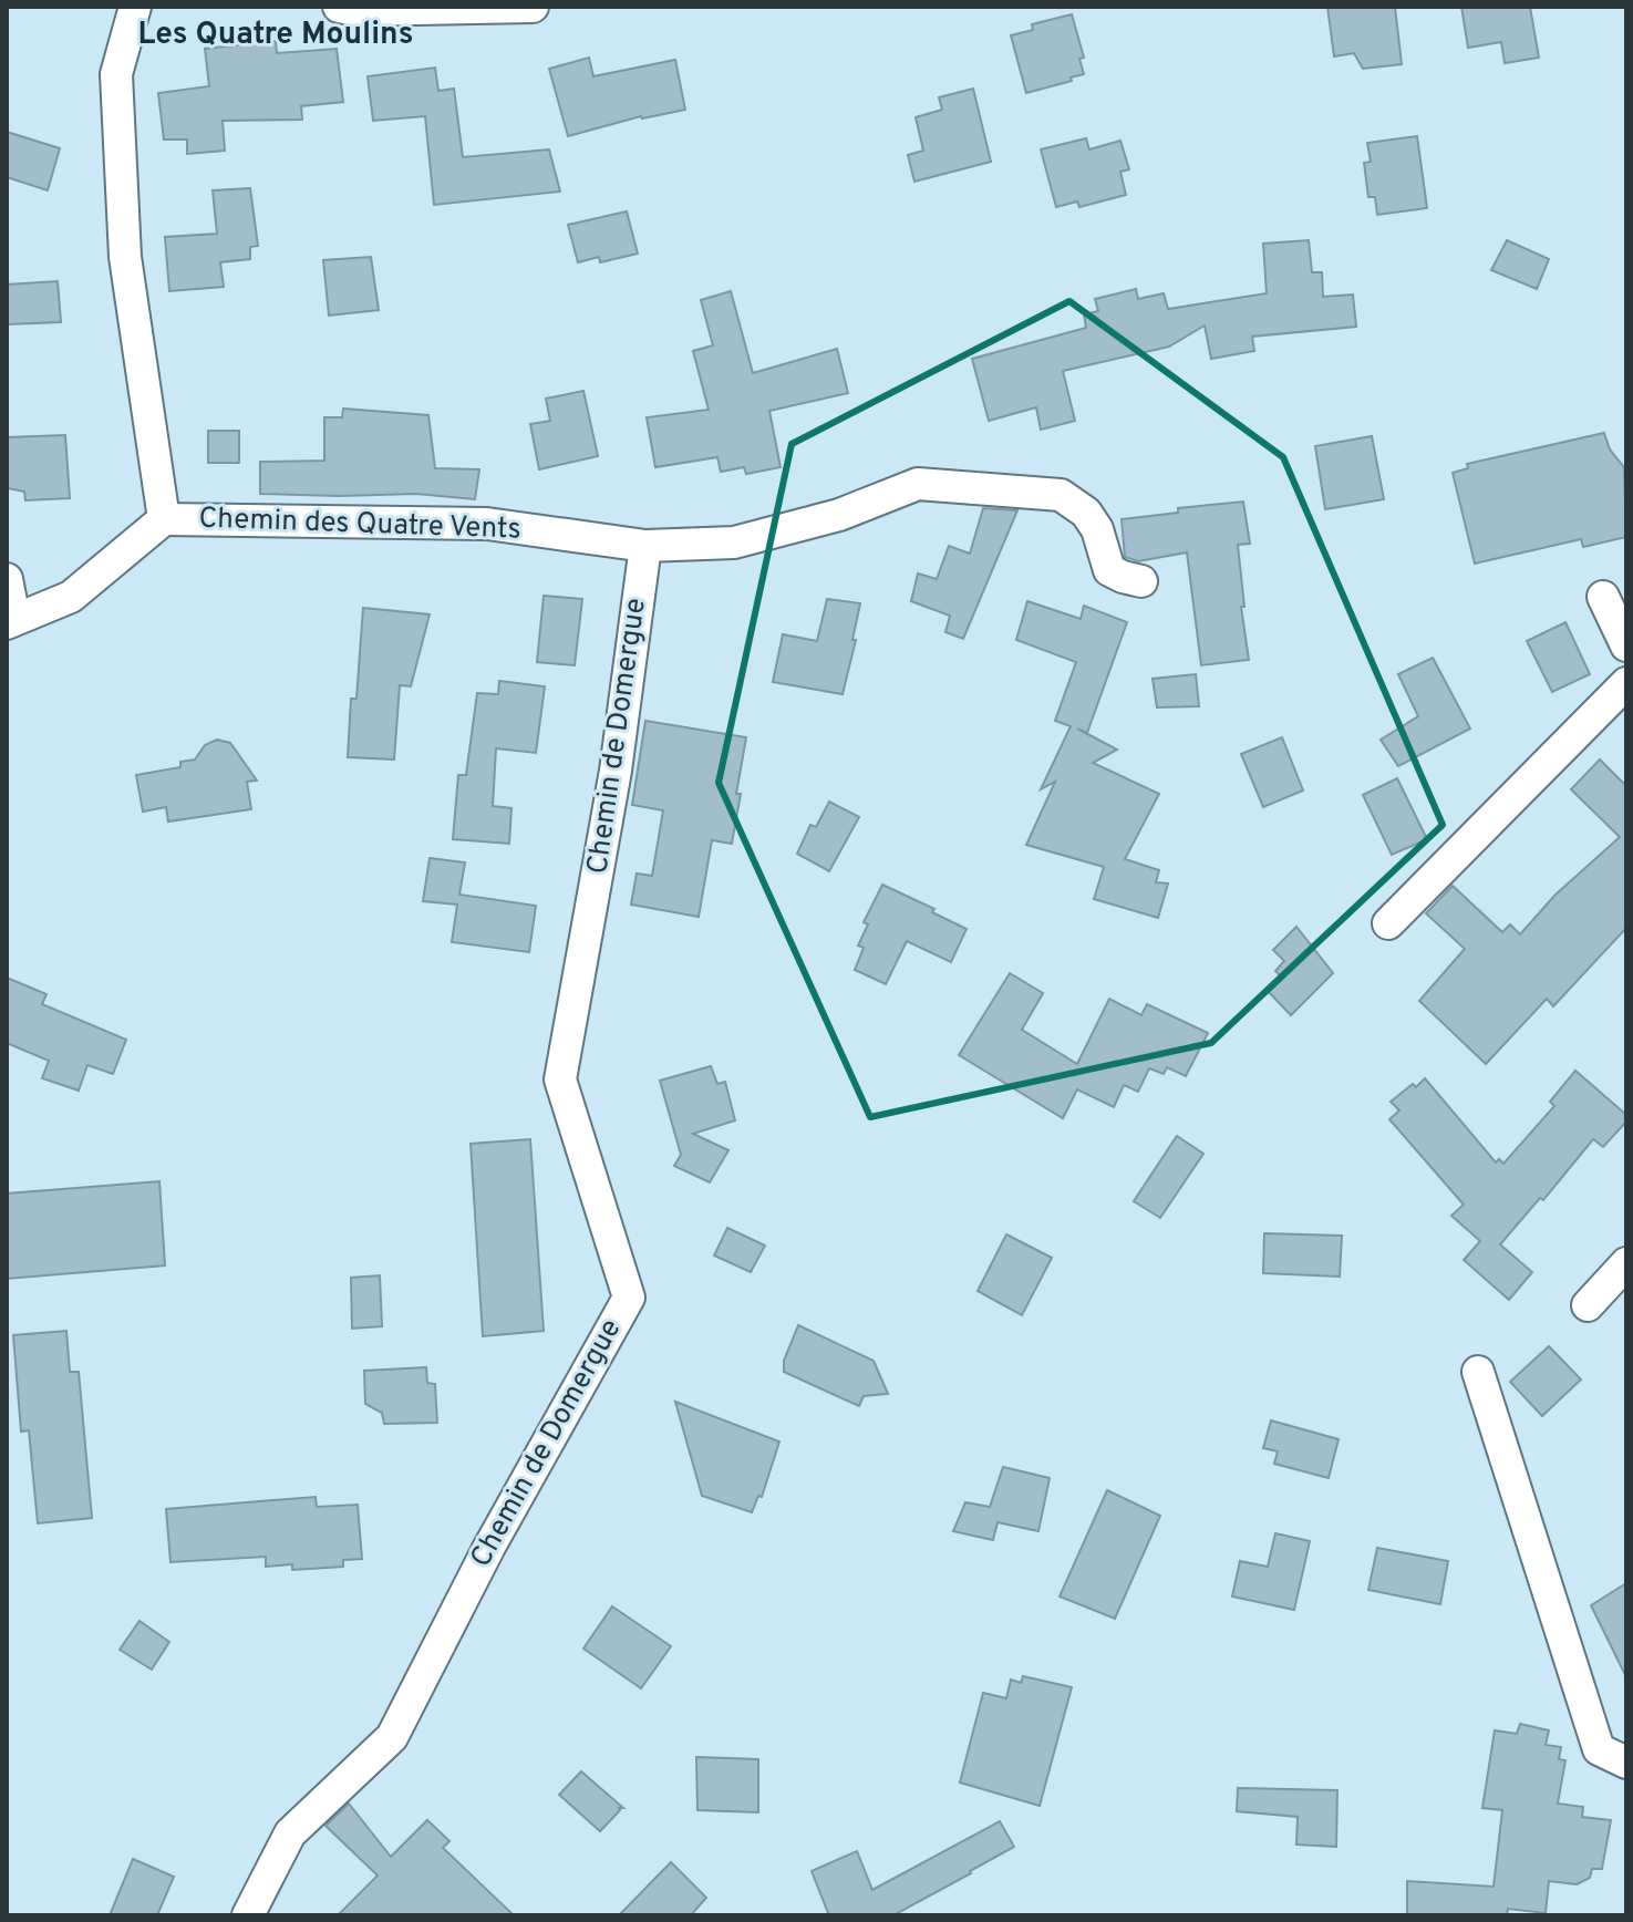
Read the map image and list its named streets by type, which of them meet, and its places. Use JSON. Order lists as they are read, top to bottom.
{
  "streets": {
    "street": ["Chemin des Quatre Vents", "Chemin de Domergue"]
  },
  "crossings": [
    ["Chemin des Quatre Vents", "Chemin de Domergue"]
  ],
  "districts": ["Les Quatre Moulins"]
}
